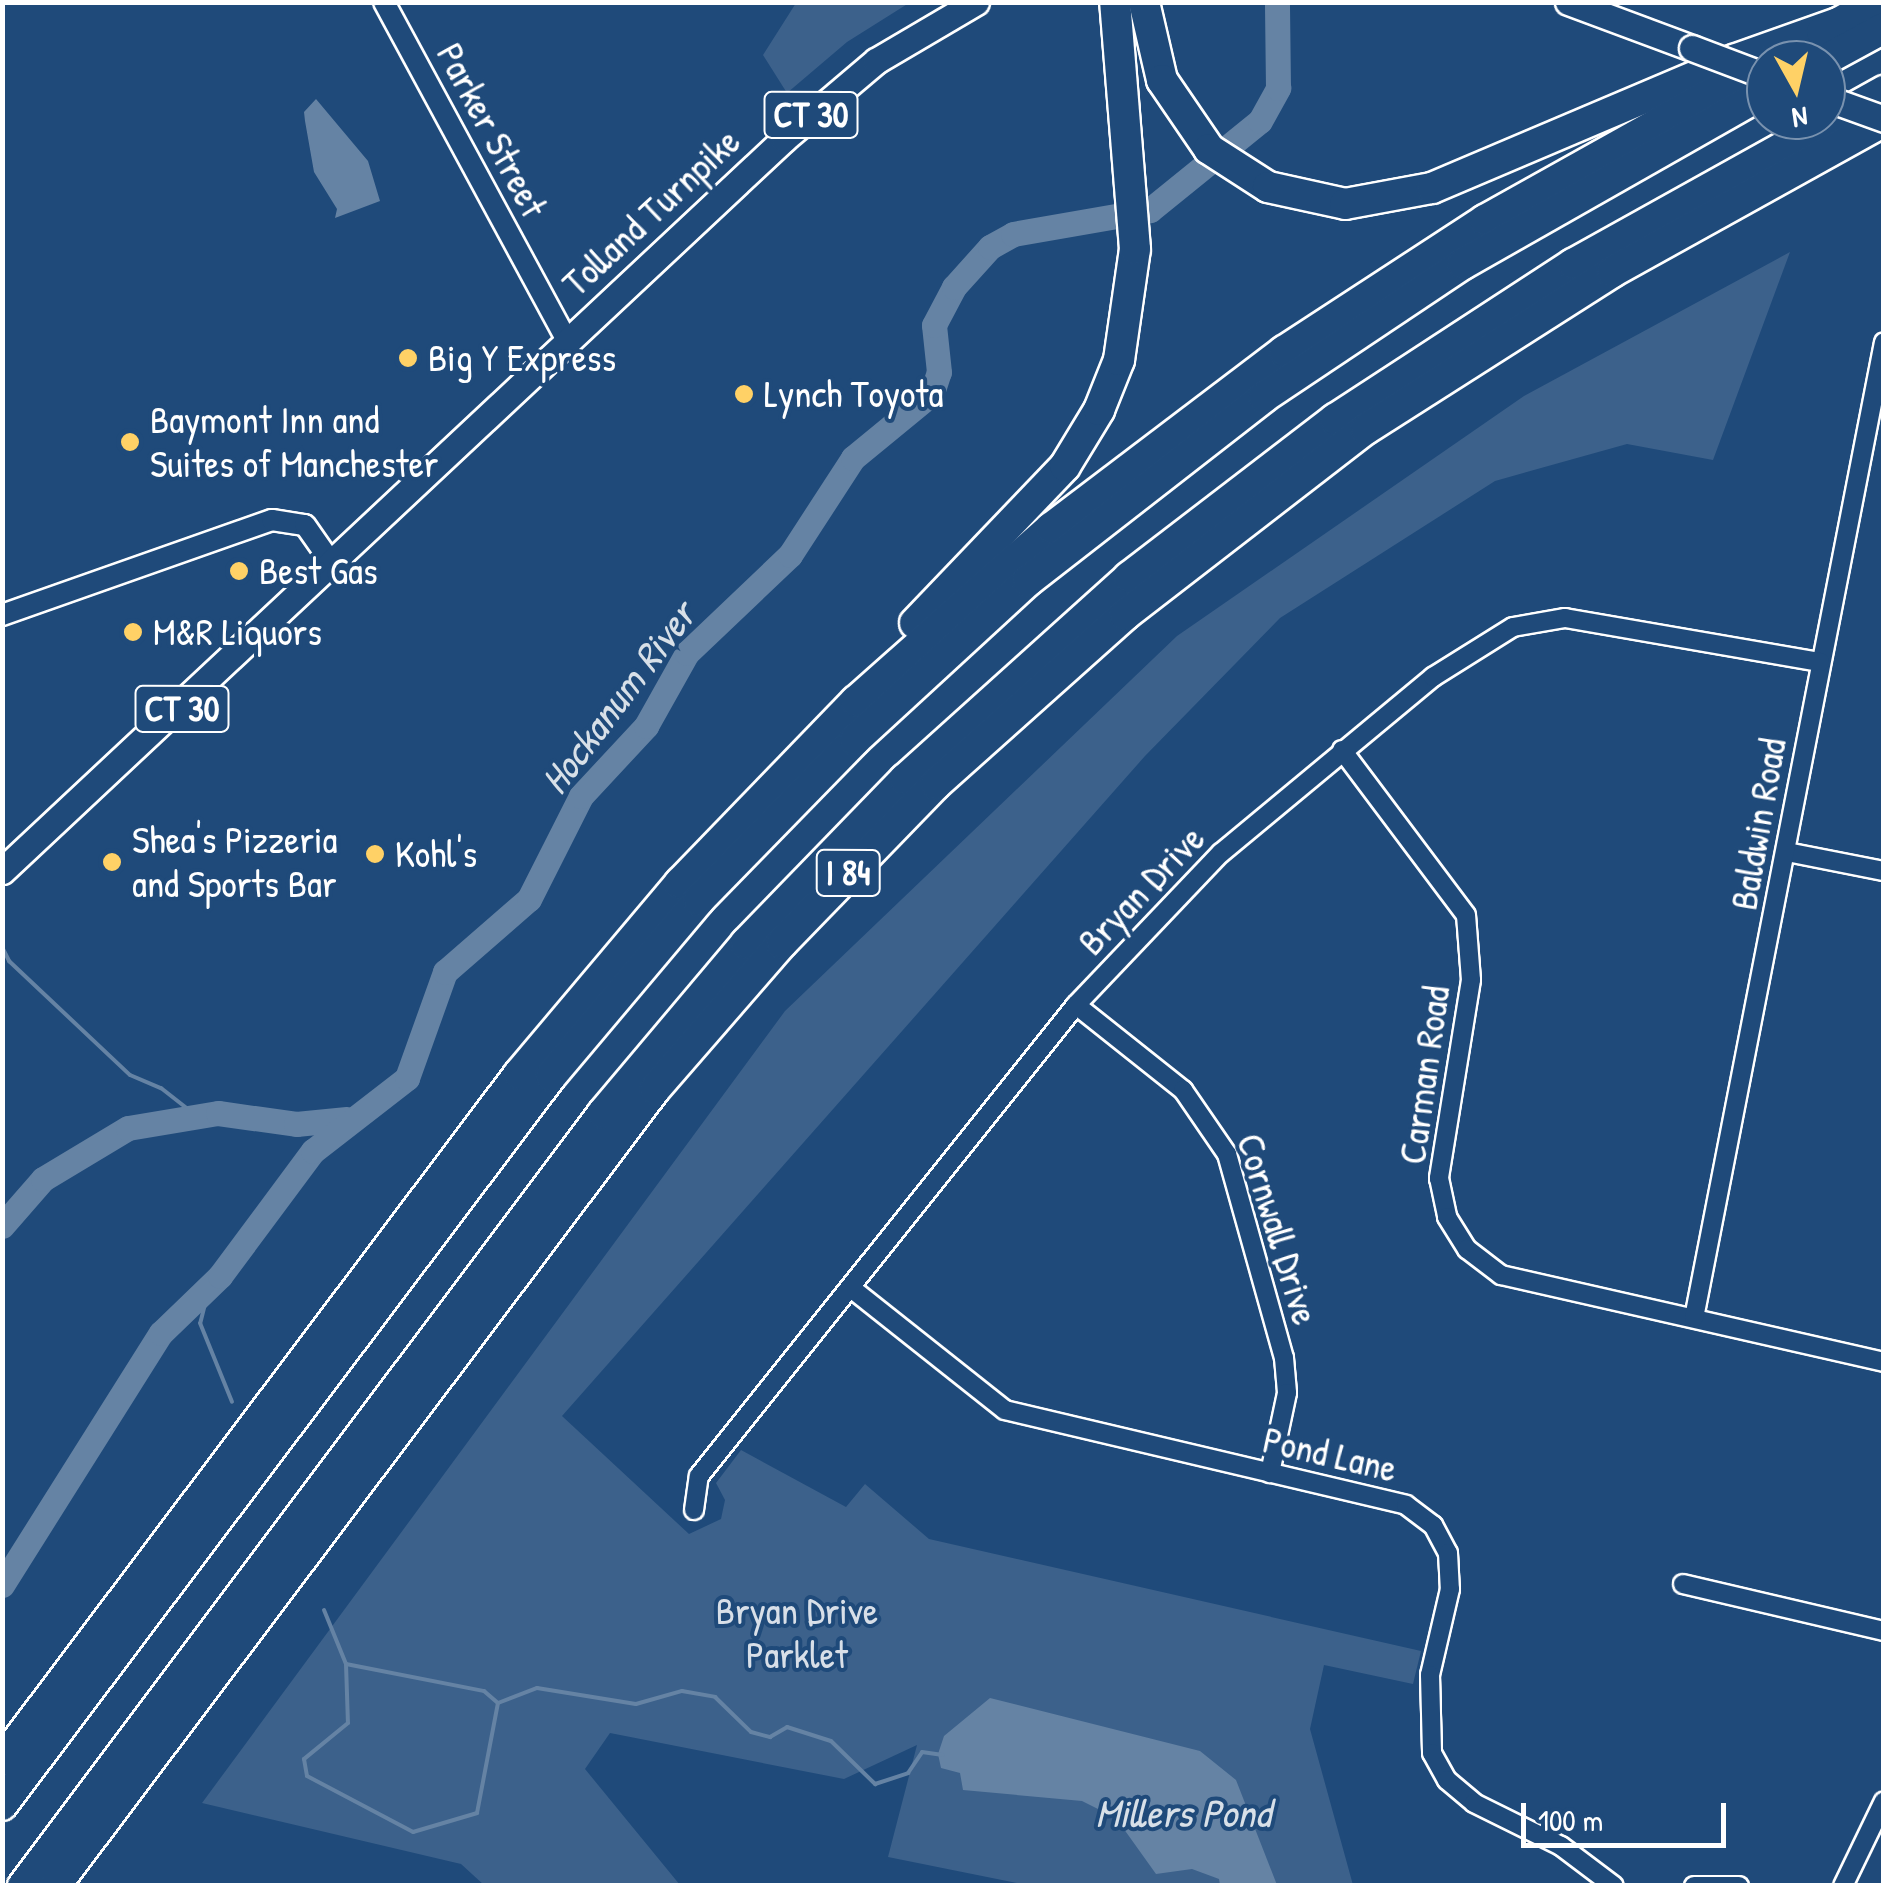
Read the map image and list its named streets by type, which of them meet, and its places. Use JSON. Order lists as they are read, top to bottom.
{
  "streets": {
    "highway": ["I 84"],
    "main road": ["CT 30", "Tolland Turnpike"],
    "street": [
      "Parker Street",
      "Baldwin Road",
      "Bryan Drive",
      "Carman Road",
      "Cornwall Drive",
      "Pond Lane"
    ]
  },
  "crossings": [
    ["Parker Street", "Tolland Turnpike"],
    ["Baldwin Road", "Bryan Drive"],
    ["Baldwin Road", "Carman Road"],
    ["Bryan Drive", "Carman Road"],
    ["Bryan Drive", "Cornwall Drive"],
    ["Bryan Drive", "Pond Lane"],
    ["Cornwall Drive", "Pond Lane"]
  ],
  "water": ["Hockanum River", "Millers Pond"],
  "parks": ["Bryan Drive Parklet"],
  "places": [
    "Big Y Express",
    "Lynch Toyota",
    "Baymont Inn and Suites of Manchester",
    "Best Gas",
    "M&R Liquors",
    "Kohl's",
    "Shea's Pizzeria and Sports Bar"
  ],
  "scale_bar": "100 m",
  "north": "bottom"
}
